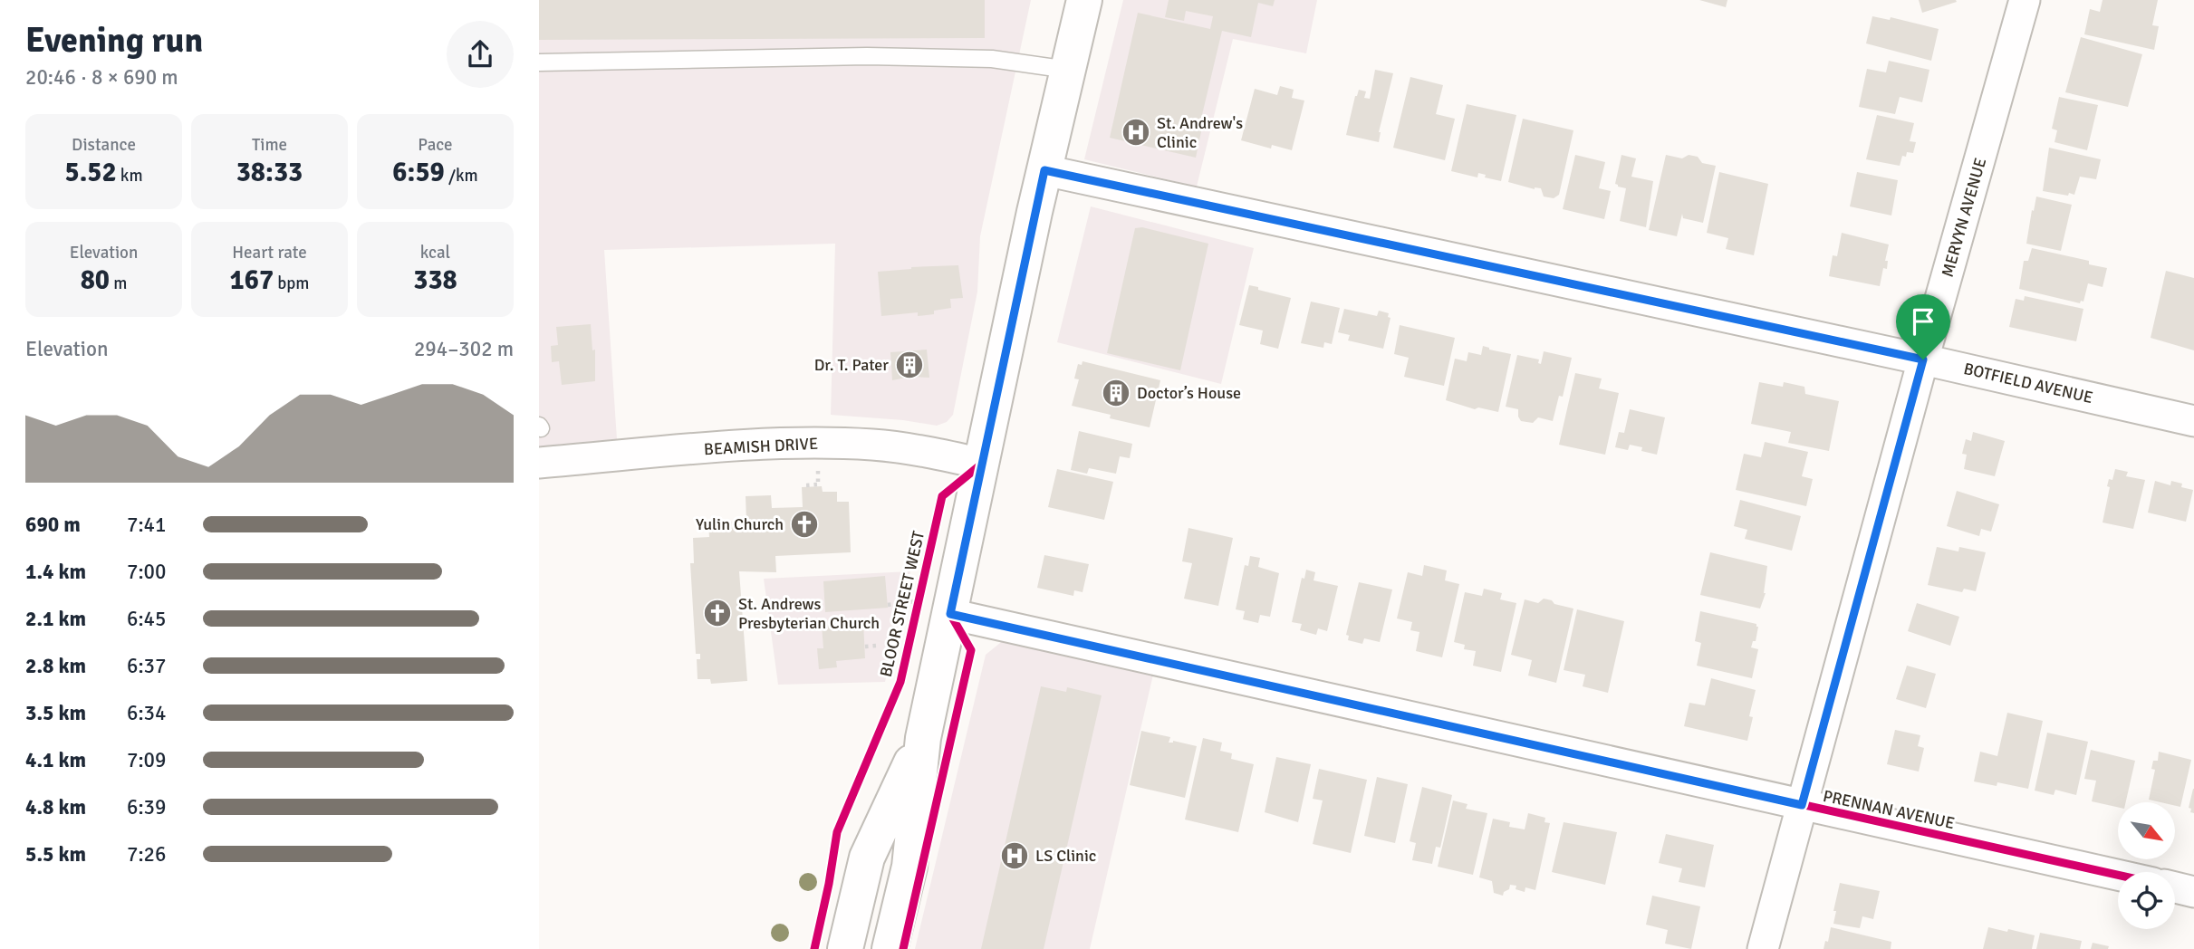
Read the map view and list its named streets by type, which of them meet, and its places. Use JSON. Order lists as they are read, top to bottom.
{
  "streets": {
    "street": [
      "MERVYN AVENUE",
      "BOTFIELD AVENUE",
      "BEAMISH DRIVE",
      "PRENNAN AVENUE"
    ],
    "cycle path": ["BLOOR STREET WEST"]
  },
  "crossings": [
    ["MERVYN AVENUE", "BOTFIELD AVENUE"],
    ["MERVYN AVENUE", "PRENNAN AVENUE"]
  ],
  "places": {
    "hospital": ["St. Andrew's Clinic", "LS Clinic"],
    "building": ["Dr. T. Pater", "Doctor’s House"],
    "church": ["Yulin Church", "St. Andrews Presbyterian Church"]
  },
  "north": "bottom right",
  "page": {
    "heading": ["Evening run", "20:46 · 8 × 690 m"],
    "stats": [
      ["Distance", "5.52 km"],
      ["Time", "38:33"],
      ["Pace", "6:59 /km"],
      ["Elevation", "80 m"],
      ["Heart rate", "167 bpm"],
      ["kcal", "338"]
    ],
    "chart": ["Elevation", "294–302 m"],
    "list": [
      {
        "name": "690 m",
        "note": "7:41"
      },
      {
        "name": "1.4 km",
        "note": "7:00"
      },
      {
        "name": "2.1 km",
        "note": "6:45"
      },
      {
        "name": "2.8 km",
        "note": "6:37"
      },
      {
        "name": "3.5 km",
        "note": "6:34"
      },
      {
        "name": "4.1 km",
        "note": "7:09"
      },
      {
        "name": "4.8 km",
        "note": "6:39"
      },
      {
        "name": "5.5 km",
        "note": "7:26"
      }
    ]
  }
}
